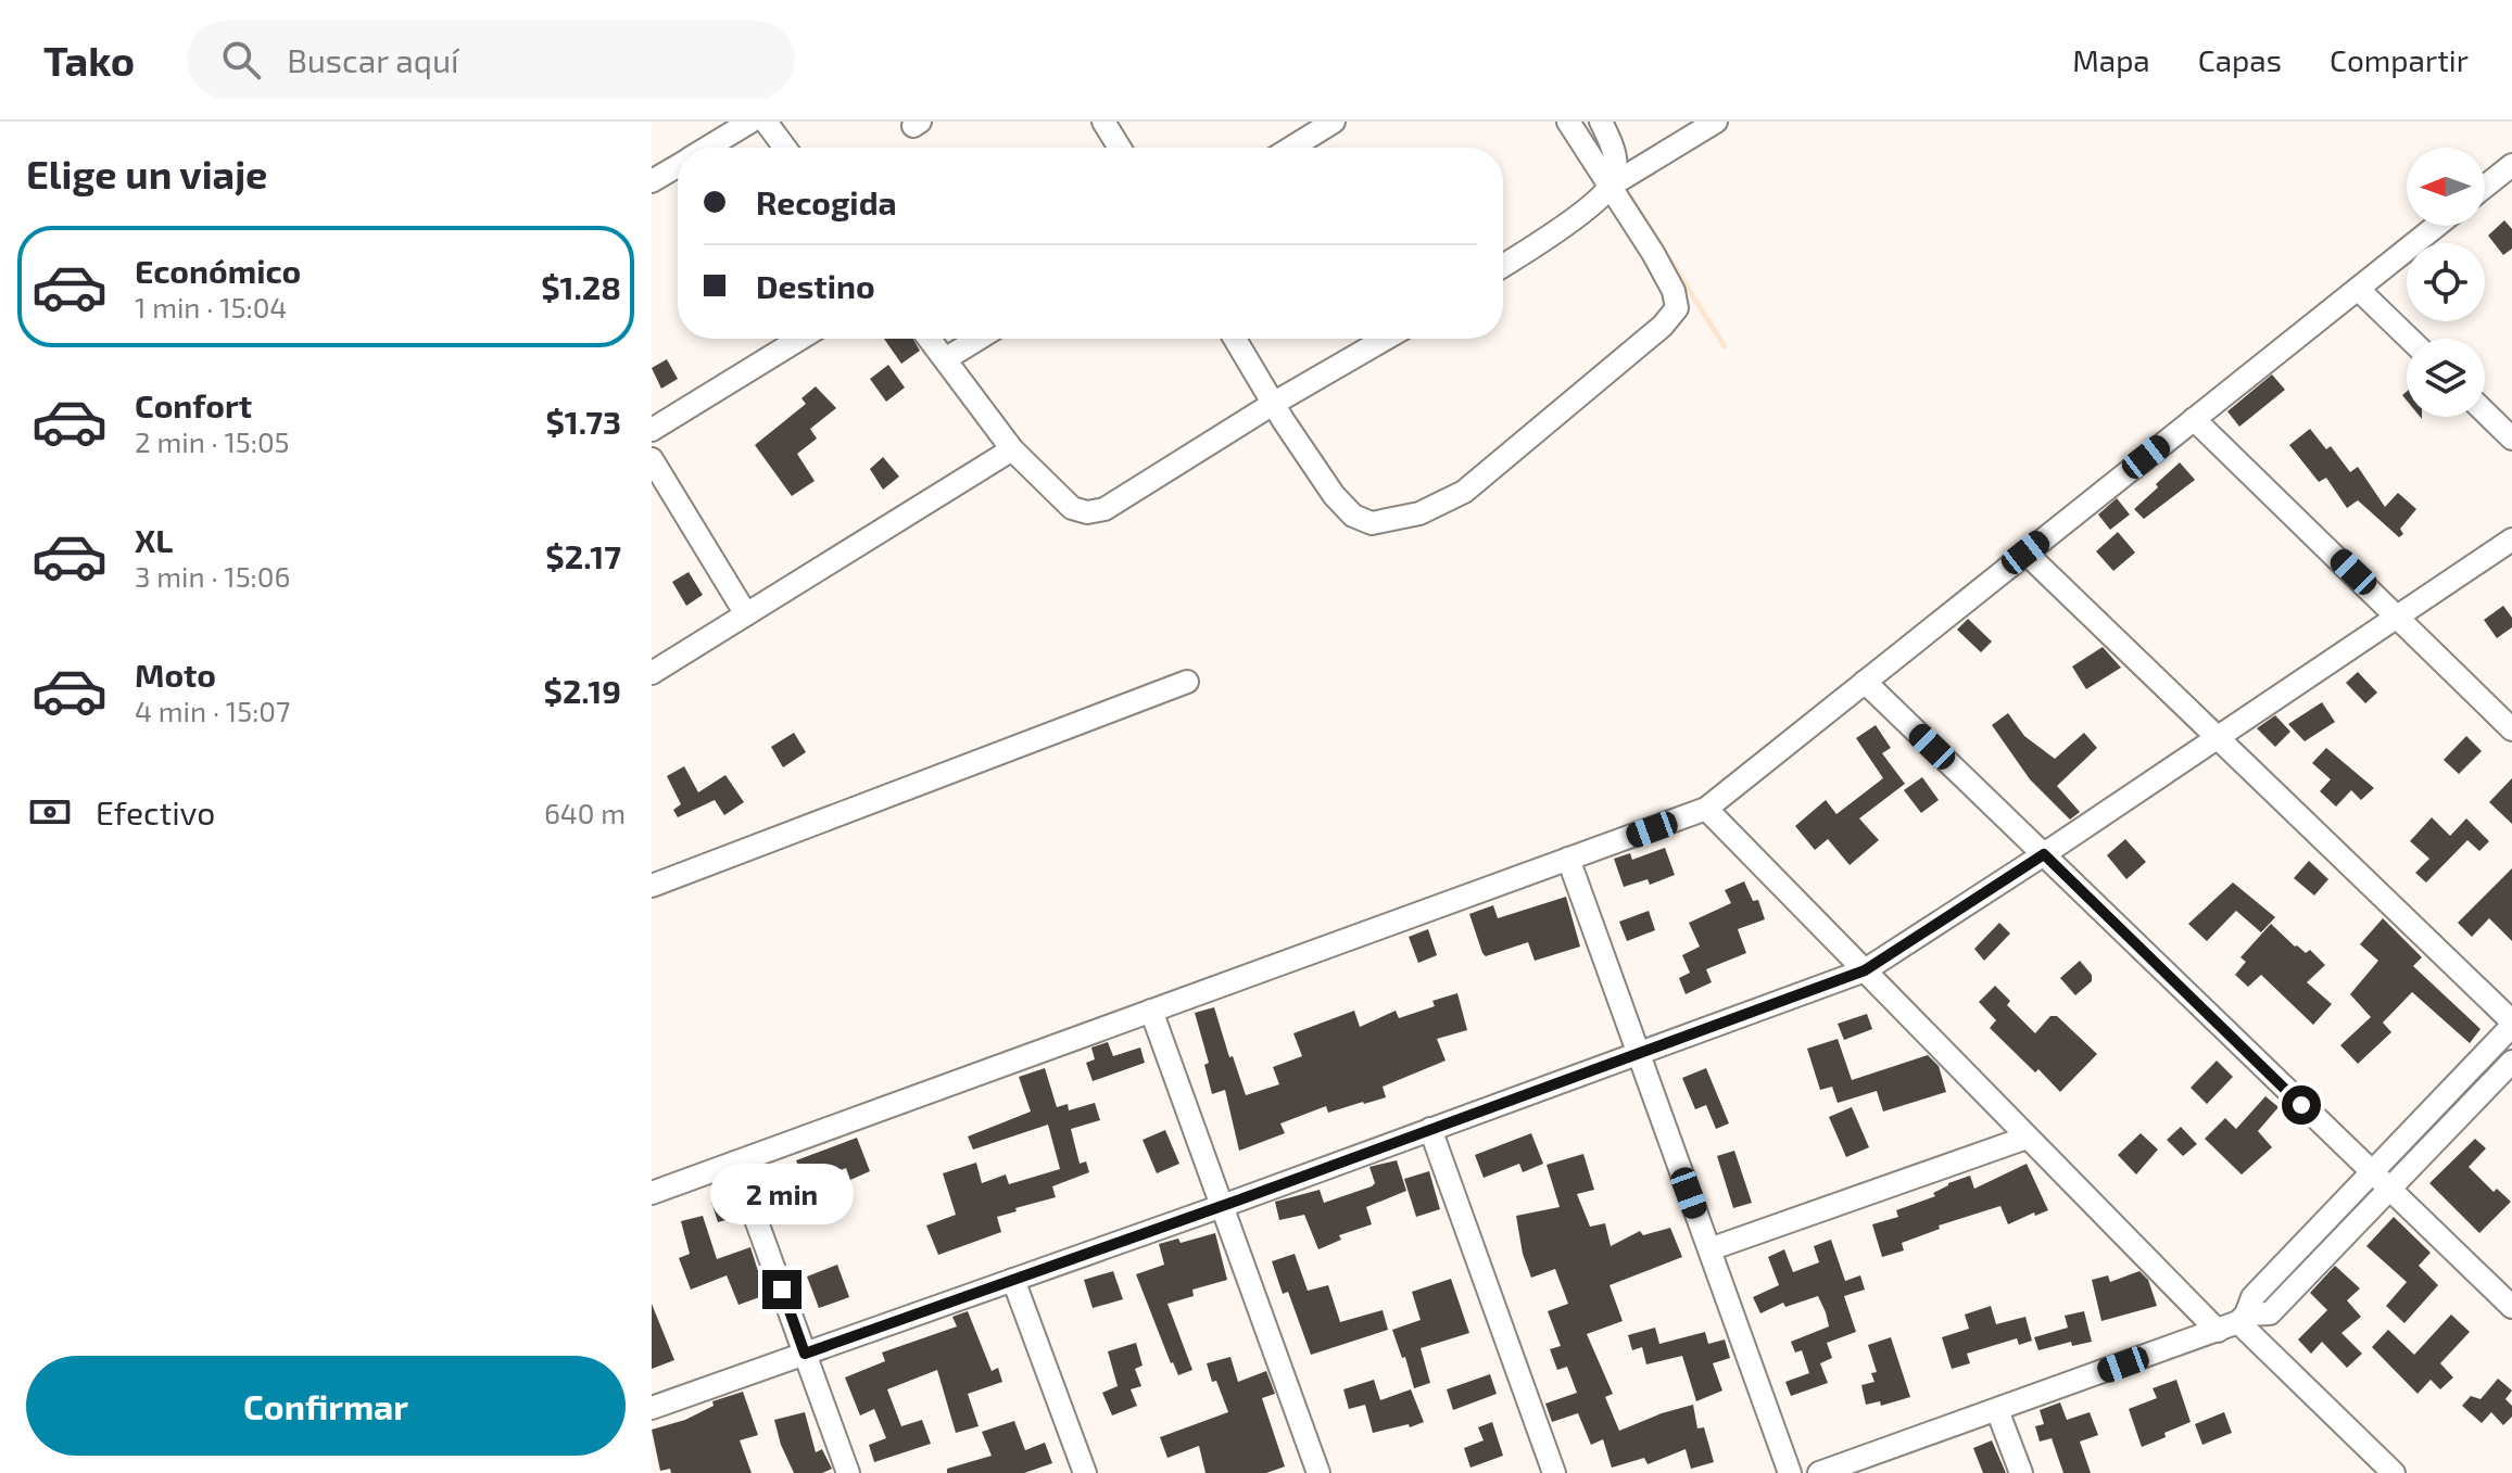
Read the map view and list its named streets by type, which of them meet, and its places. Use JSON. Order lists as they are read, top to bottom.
{
  "north": "left",
  "page": {
    "header": "Tako",
    "search": "Buscar aquí",
    "nav": ["Mapa", "Capas", "Compartir"],
    "heading": "Elige un viaje",
    "banner": ["Recogida", "Destino"],
    "list": [
      {
        "name": "Económico",
        "note": "1 min · 15:04",
        "value": "$1.28"
      },
      {
        "name": "Confort",
        "note": "2 min · 15:05",
        "value": "$1.73"
      },
      {
        "name": "XL",
        "note": "3 min · 15:06",
        "value": "$2.17"
      },
      {
        "name": "Moto",
        "note": "4 min · 15:07",
        "value": "$2.19"
      }
    ],
    "pay": ["Efectivo", "640 m"],
    "bubble": "2 min",
    "buttons": "Confirmar"
  }
}
